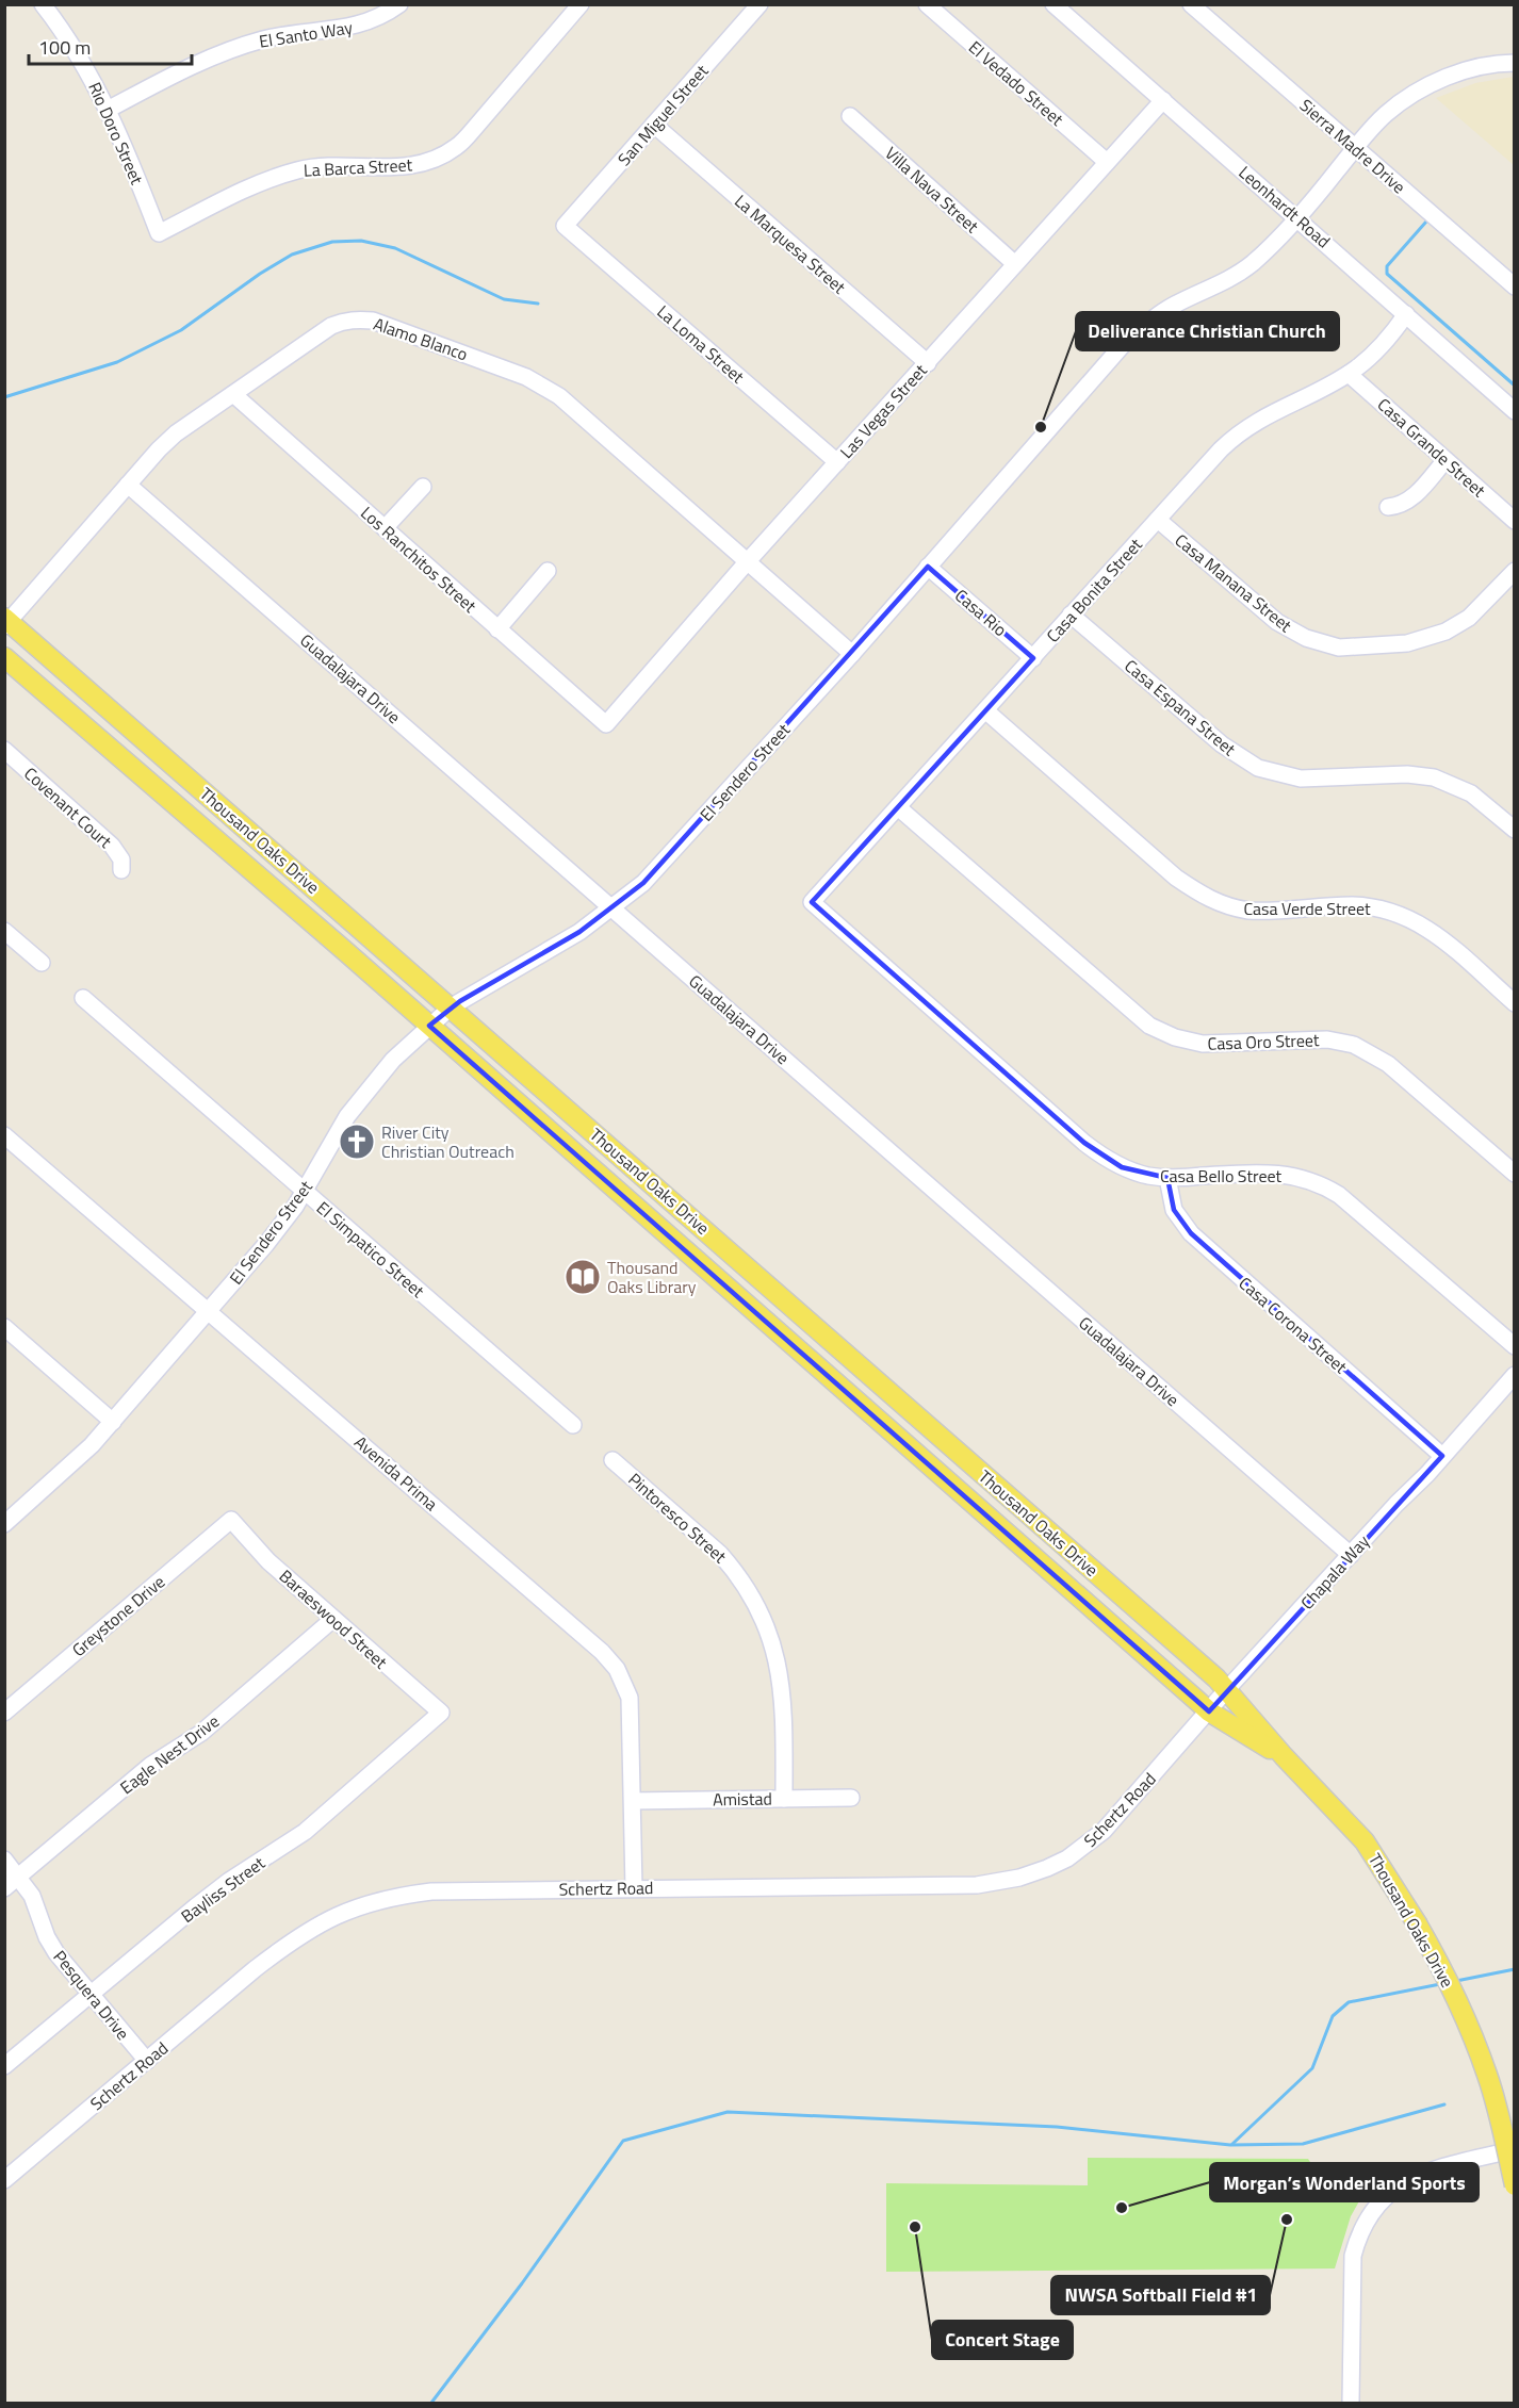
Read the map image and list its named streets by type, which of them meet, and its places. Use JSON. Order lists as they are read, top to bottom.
{
  "streets": {
    "main road": ["Thousand Oaks Drive"],
    "street": [
      "El Santo Way",
      "El Vedado Street",
      "San Miguel Street",
      "Rio Doro Street",
      "Sierra Madre Drive",
      "La Barca Street",
      "Villa Nava Street",
      "Leonhardt Road",
      "La Marquesa Street",
      "Alamo Blanco",
      "La Loma Street",
      "Las Vegas Street",
      "Casa Grande Street",
      "Los Ranchitos Street",
      "Casa Manana Street",
      "Casa Bonita Street",
      "Casa Rio",
      "Guadalajara Drive",
      "Casa Espana Street",
      "El Sendero Street",
      "Covenant Court",
      "Casa Verde Street",
      "Casa Oro Street",
      "Casa Bello Street",
      "El Simpatico Street",
      "Casa Corona Street",
      "Avenida Prima",
      "Pintoresco Street",
      "Chapala Way",
      "Greystone Drive",
      "Baraeswood Street",
      "Eagle Nest Drive",
      "Amistad",
      "Schertz Road",
      "Bayliss Street",
      "Pesquera Drive"
    ]
  },
  "crossings": [
    ["El Santo Way", "Rio Doro Street"],
    ["El Vedado Street", "Las Vegas Street"],
    ["San Miguel Street", "La Marquesa Street"],
    ["San Miguel Street", "La Loma Street"],
    ["Rio Doro Street", "La Barca Street"],
    ["Sierra Madre Drive", "El Sendero Street"],
    ["Villa Nava Street", "Las Vegas Street"],
    ["Leonhardt Road", "Las Vegas Street"],
    ["Leonhardt Road", "Casa Bonita Street"],
    ["Leonhardt Road", "El Sendero Street"],
    ["La Marquesa Street", "Las Vegas Street"],
    ["Alamo Blanco", "Las Vegas Street"],
    ["Alamo Blanco", "Los Ranchitos Street"],
    ["Alamo Blanco", "Guadalajara Drive"],
    ["Alamo Blanco", "El Sendero Street"],
    ["Alamo Blanco", "Thousand Oaks Drive"],
    ["La Loma Street", "Las Vegas Street"],
    ["Las Vegas Street", "Los Ranchitos Street"],
    ["Casa Grande Street", "Casa Bonita Street"],
    ["Casa Manana Street", "Casa Bonita Street"],
    ["Casa Bonita Street", "Casa Rio"],
    ["Casa Bonita Street", "Casa Espana Street"],
    ["Casa Bonita Street", "Casa Verde Street"],
    ["Casa Bonita Street", "Casa Oro Street"],
    ["Casa Bonita Street", "Casa Bello Street"],
    ["Casa Rio", "El Sendero Street"],
    ["Guadalajara Drive", "El Sendero Street"],
    ["Guadalajara Drive", "Chapala Way"],
    ["El Sendero Street", "Thousand Oaks Drive"],
    ["El Sendero Street", "El Simpatico Street"],
    ["El Sendero Street", "Avenida Prima"],
    ["Thousand Oaks Drive", "Chapala Way"],
    ["Thousand Oaks Drive", "Schertz Road"],
    ["Casa Bello Street", "Casa Corona Street"],
    ["Casa Corona Street", "Chapala Way"],
    ["Avenida Prima", "Amistad"],
    ["Avenida Prima", "Schertz Road"],
    ["Pintoresco Street", "Amistad"],
    ["Chapala Way", "Schertz Road"],
    ["Greystone Drive", "Baraeswood Street"],
    ["Baraeswood Street", "Eagle Nest Drive"],
    ["Baraeswood Street", "Bayliss Street"],
    ["Eagle Nest Drive", "Pesquera Drive"],
    ["Schertz Road", "Pesquera Drive"],
    ["Bayliss Street", "Pesquera Drive"]
  ],
  "places": {
    "other": [
      "Deliverance Christian Church",
      "Morgan’s Wonderland Sports",
      "NWSA Softball Field #1",
      "Concert Stage"
    ],
    "church": ["River City Christian Outreach"],
    "library": ["Thousand Oaks Library"]
  },
  "scale_bar": "100 m"
}
